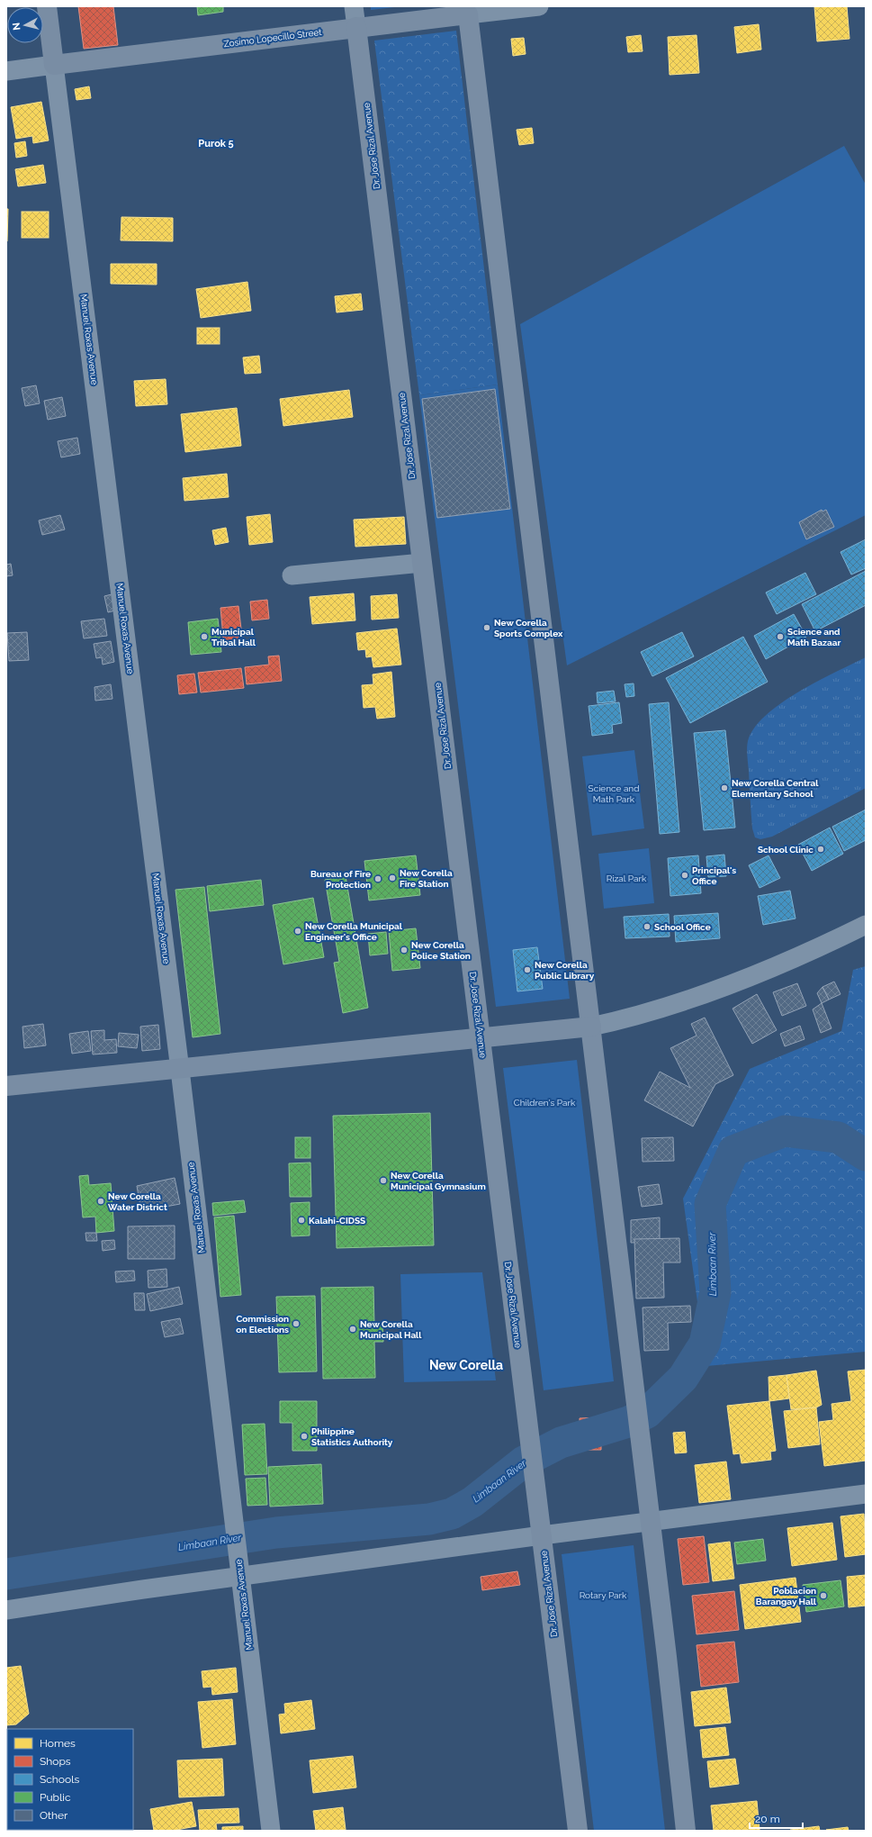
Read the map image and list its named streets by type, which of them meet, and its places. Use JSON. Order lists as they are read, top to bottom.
{
  "streets": {
    "main road": ["Zosimo Lopecillo Street", "Dr. Jose Rizal Avenue", "Manuel Roxas Avenue"]
  },
  "crossings": [
    ["Zosimo Lopecillo Street", "Dr. Jose Rizal Avenue"],
    ["Zosimo Lopecillo Street", "Manuel Roxas Avenue"]
  ],
  "districts": ["Purok 5", "New Corella"],
  "water": ["Limbaan River"],
  "parks": [
    "Science and Math Park",
    "Rizal Park",
    "Children's Park",
    "Rotary Park"
  ],
  "places": [
    "New Corella Sports Complex",
    "Municipal Tribal Hall",
    "Science and Math Bazaar",
    "New Corella Central Elementary School",
    "School Clinic",
    "Principal's Office",
    "New Corella Fire Station",
    "Bureau of Fire Protection",
    "School Office",
    "New Corella Municipal Engineer's Office",
    "New Corella Police Station",
    "New Corella Public Library",
    "New Corella Municipal Gymnasium",
    "New Corella Water District",
    "Kalahi-CIDSS",
    "Commission on Elections",
    "New Corella Municipal Hall",
    "Philippine Statistics Authority",
    "Poblacion Barangay Hall"
  ],
  "legend": [
    "Homes",
    "Shops",
    "Schools",
    "Public",
    "Other"
  ],
  "scale_bar": "20 m",
  "north": "left"
}
